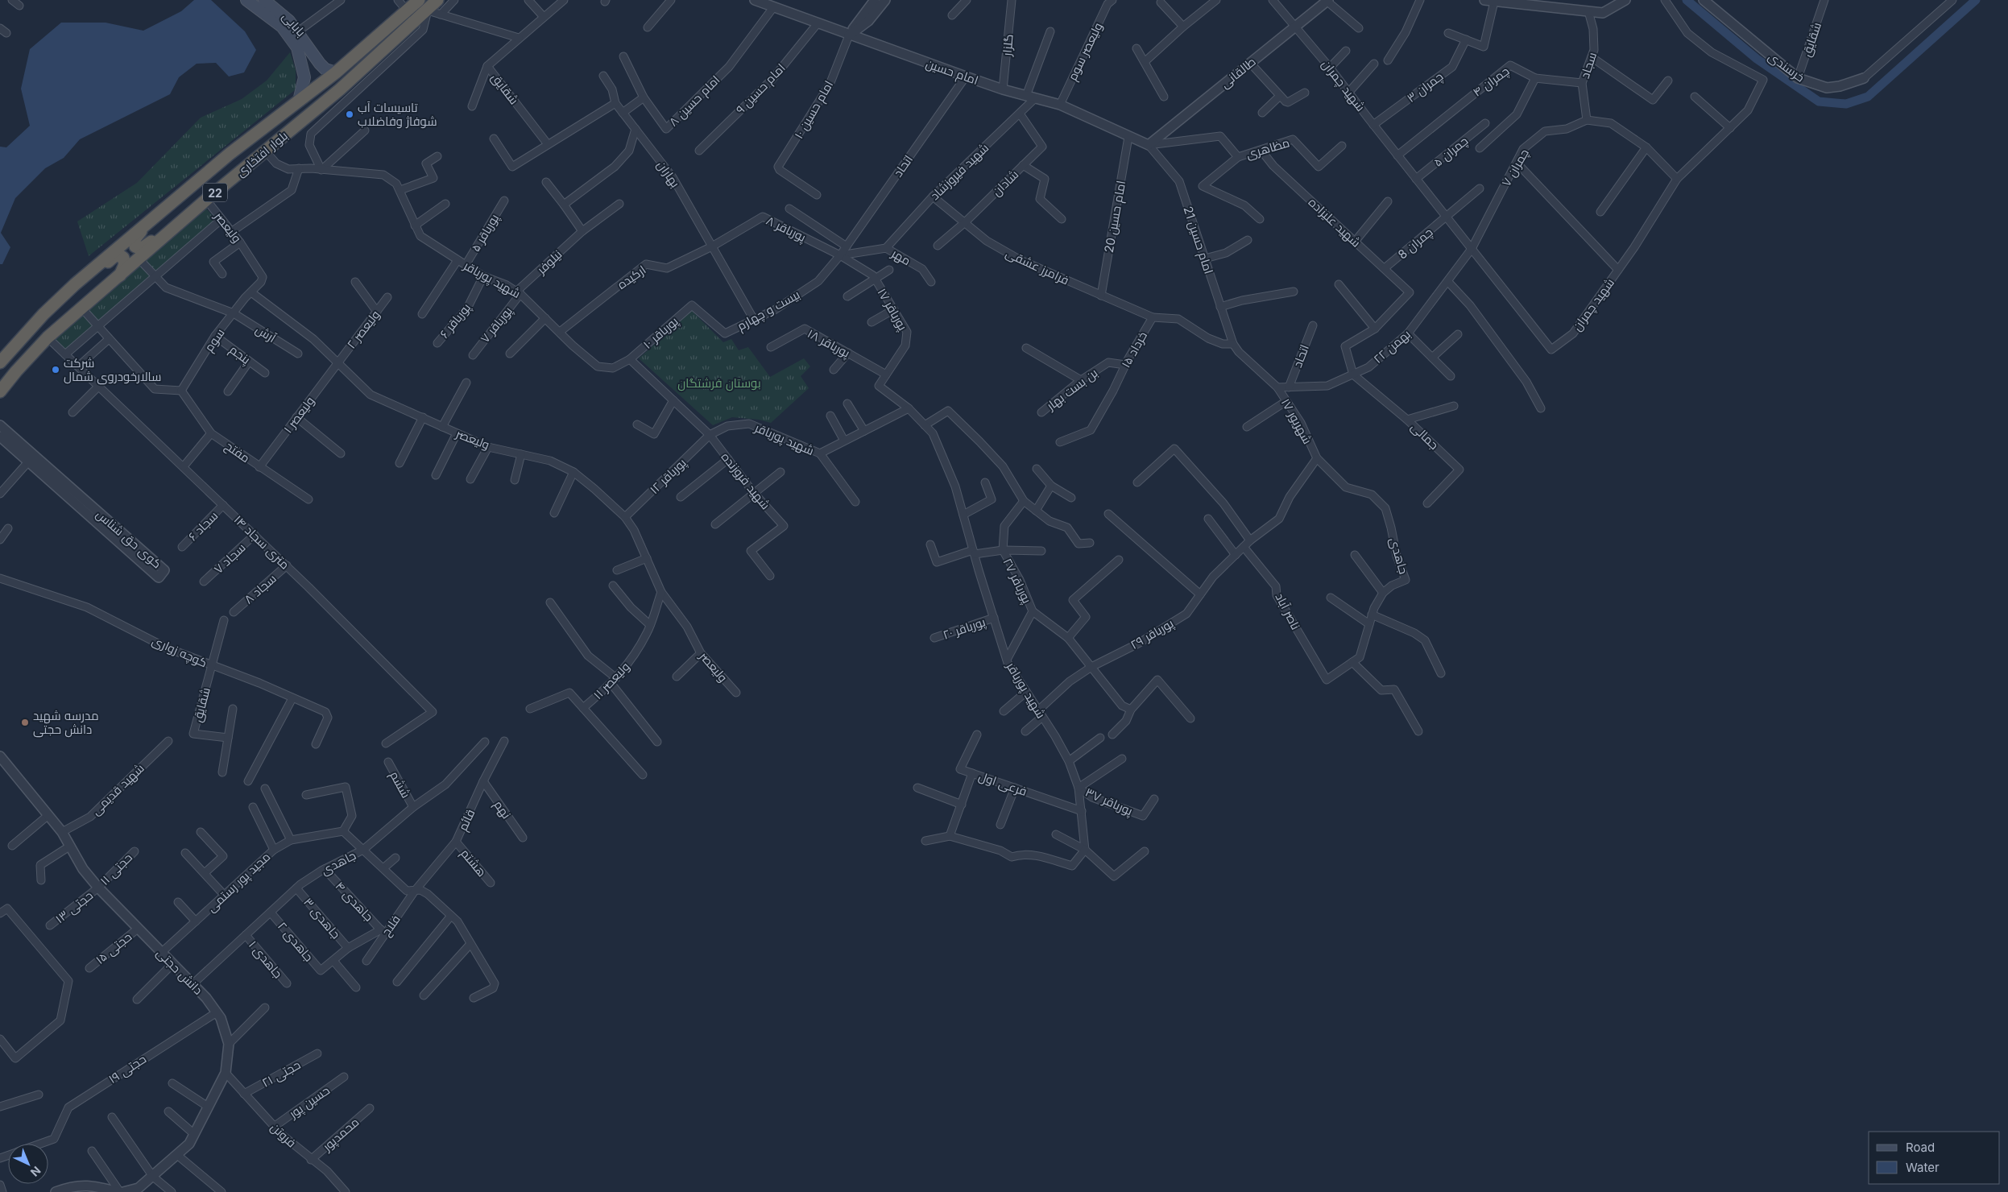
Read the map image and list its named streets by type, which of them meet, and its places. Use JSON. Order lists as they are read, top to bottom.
{
  "streets": {
    "highway": ["بلوار افتخاری", "22"],
    "main road": ["بابایی"],
    "street": [
      "شقایق",
      "گلزار",
      "ولیعصر سوم",
      "سجاد",
      "خرسندی",
      "امام حسین",
      "طالقانی",
      "چمران ۴",
      "شهید چمران",
      "چمران ۳",
      "امام حسین ۹",
      "امام حسین ۸",
      "امام حسین ۱۰",
      "مظاهری",
      "چمران ۵",
      "اتحاد",
      "چمران ۷",
      "شهید فیروزشاد",
      "بهاران",
      "شادان",
      "امام حسین 20",
      "شهید علیزاده",
      "ولیعصر",
      "پورباقر ۸",
      "پورباقر ۵",
      "امام حسین 21",
      "چمران 8",
      "مهر",
      "نیلوفر",
      "فرامرز عشقی",
      "ارکیده",
      "شهید پورباقر",
      "پورباقر ۱۷",
      "بیست و چهارم",
      "پورباقر ۶",
      "پورباقر ۷",
      "ولیعصر ۲",
      "پورباقر ۱۰",
      "آرش",
      "سوم",
      "پورباقر ۱۸",
      "۲۲ بهمن",
      "۱۵ خرداد",
      "پنجم",
      "بن بست بهار",
      "ولیعصر ۱",
      "۱۷ شهریور",
      "جمالی",
      "مفتح",
      "پورباقر ۱۲",
      "شهید فروزنده",
      "سجاد ۶",
      "کوی حق شناس",
      "۱۴ متری سجاد",
      "جاهدی",
      "سجاد ۷",
      "پورباقر ۲۷",
      "سجاد ۸",
      "ناصر آباد",
      "پورباقر ۲۰",
      "پورباقر ۲۹",
      "کوچه زواری",
      "ولیعصر ۱۱",
      "فرعی اول",
      "ششم",
      "شهید قدیمی",
      "پورباقر ۳۷",
      "نهم",
      "قائم",
      "هشتم",
      "حجتی ۱۱",
      "مجید پور رستمی",
      "جاهدی ۴",
      "حجتی ۱۳",
      "جاهدی ۳",
      "فلاح",
      "جاهدی ۲",
      "حجتی ۱۵",
      "جاهدی ۱",
      "دانش حجتی",
      "حجتی ۱۹",
      "حجتی ۲۱",
      "حسین پور",
      "محمدپور",
      "فروتن"
    ]
  },
  "crossings": [
    ["بابایی", "بلوار افتخاری"],
    ["شقایق", "خرسندی"],
    ["شقایق", "کوچه زواری"],
    ["گلزار", "امام حسین"],
    ["ولیعصر سوم", "امام حسین"],
    ["سجاد", "چمران ۷"],
    ["امام حسین", "طالقانی"],
    ["امام حسین", "امام حسین ۹"],
    ["امام حسین", "امام حسین ۸"],
    ["امام حسین", "امام حسین ۱۰"],
    ["امام حسین", "اتحاد"],
    ["امام حسین", "شهید فیروزشاد"],
    ["امام حسین", "امام حسین 20"],
    ["امام حسین", "امام حسین 21"],
    ["طالقانی", "شهید چمران"],
    ["طالقانی", "امام حسین 21"],
    ["چمران ۴", "شهید چمران"],
    ["شهید چمران", "چمران ۳"],
    ["شهید چمران", "چمران ۵"],
    ["شهید چمران", "چمران ۷"],
    ["شهید چمران", "چمران 8"],
    ["شهید چمران", "۲۲ بهمن"],
    ["مظاهری", "شهید علیزاده"],
    ["بلوار افتخاری", "ولیعصر"],
    ["بلوار افتخاری", "شهید پورباقر"],
    ["بلوار افتخاری", "آرش"],
    ["بلوار افتخاری", "۱۴ متری سجاد"],
    ["اتحاد", "پورباقر ۸"],
    ["اتحاد", "مهر"],
    ["اتحاد", "پورباقر ۱۷"],
    ["اتحاد", "بیست و چهارم"],
    ["اتحاد", "۲۲ بهمن"],
    ["چمران ۷", "۲۲ بهمن"],
    ["شهید فیروزشاد", "شادان"],
    ["شهید فیروزشاد", "مهر"],
    ["شهید فیروزشاد", "فرامرز عشقی"],
    ["بهاران", "پورباقر ۸"],
    ["بهاران", "ارکیده"],
    ["بهاران", "بیست و چهارم"],
    ["شادان", "فرامرز عشقی"],
    ["امام حسین 20", "فرامرز عشقی"],
    ["شهید علیزاده", "چمران 8"],
    ["ولیعصر", "ولیعصر ۲"],
    ["ولیعصر", "سوم"],
    ["ولیعصر", "ولیعصر ۱"],
    ["ولیعصر", "پورباقر ۱۲"],
    ["ولیعصر", "ولیعصر ۱۱"],
    ["پورباقر ۸", "مهر"],
    ["پورباقر ۸", "ارکیده"],
    ["پورباقر ۸", "پورباقر ۱۷"],
    ["پورباقر ۸", "بیست و چهارم"],
    ["پورباقر ۵", "شهید پورباقر"],
    ["امام حسین 21", "۱۵ خرداد"],
    ["امام حسین 21", "۱۷ شهریور"],
    ["مهر", "پورباقر ۱۷"],
    ["مهر", "بیست و چهارم"],
    ["نیلوفر", "شهید پورباقر"],
    ["نیلوفر", "پورباقر ۷"],
    ["فرامرز عشقی", "۱۵ خرداد"],
    ["ارکیده", "شهید پورباقر"],
    ["شهید پورباقر", "پورباقر ۱۷"],
    ["شهید پورباقر", "پورباقر ۶"],
    ["شهید پورباقر", "پورباقر ۷"],
    ["شهید پورباقر", "پورباقر ۱۰"],
    ["شهید پورباقر", "پورباقر ۱۲"],
    ["شهید پورباقر", "شهید فروزنده"],
    ["شهید پورباقر", "پورباقر ۲۷"],
    ["شهید پورباقر", "پورباقر ۲۰"],
    ["شهید پورباقر", "پورباقر ۲۹"],
    ["شهید پورباقر", "فرعی اول"],
    ["شهید پورباقر", "پورباقر ۳۷"],
    ["پورباقر ۱۷", "بیست و چهارم"],
    ["پورباقر ۱۷", "پورباقر ۱۸"],
    ["بیست و چهارم", "پورباقر ۱۰"],
    ["ولیعصر ۲", "ولیعصر ۱"],
    ["آرش", "سوم"],
    ["سوم", "پنجم"],
    ["سوم", "مفتح"],
    ["۲۲ بهمن", "۱۷ شهریور"],
    ["۲۲ بهمن", "جمالی"],
    ["۱۵ خرداد", "بن بست بهار"],
    ["۱۵ خرداد", "۱۷ شهریور"],
    ["ولیعصر ۱", "مفتح"],
    ["۱۷ شهریور", "جاهدی"],
    ["۱۷ شهریور", "پورباقر ۲۹"],
    ["پورباقر ۱۲", "شهید فروزنده"],
    ["سجاد ۶", "۱۴ متری سجاد"],
    ["۱۴ متری سجاد", "سجاد ۷"],
    ["۱۴ متری سجاد", "سجاد ۸"],
    ["جاهدی", "ششم"],
    ["جاهدی", "جاهدی ۴"],
    ["جاهدی", "جاهدی ۳"],
    ["جاهدی", "جاهدی ۲"],
    ["جاهدی", "جاهدی ۱"],
    ["جاهدی", "دانش حجتی"],
    ["ناصر آباد", "پورباقر ۲۹"],
    ["شهید قدیمی", "دانش حجتی"],
    ["نهم", "قائم"],
    ["قائم", "هشتم"],
    ["قائم", "فلاح"],
    ["حجتی ۱۱", "حجتی ۱۳"],
    ["حجتی ۱۱", "دانش حجتی"],
    ["مجید پور رستمی", "دانش حجتی"],
    ["جاهدی ۴", "فلاح"],
    ["حجتی ۱۳", "دانش حجتی"],
    ["حجتی ۱۵", "دانش حجتی"],
    ["دانش حجتی", "حجتی ۱۹"],
    ["دانش حجتی", "فروتن"],
    ["حجتی ۲۱", "فروتن"],
    ["حسین پور", "فروتن"],
    ["محمدپور", "فروتن"]
  ],
  "parks": ["بوستان فرشتگان"],
  "places": ["تاسیسات آب شوفاژ وفاضلاب", "شرکت سالارخودروی شمال", "مدرسه شهید دانش حجتی"],
  "legend": ["Road", "Water"],
  "north": "bottom right"
}
